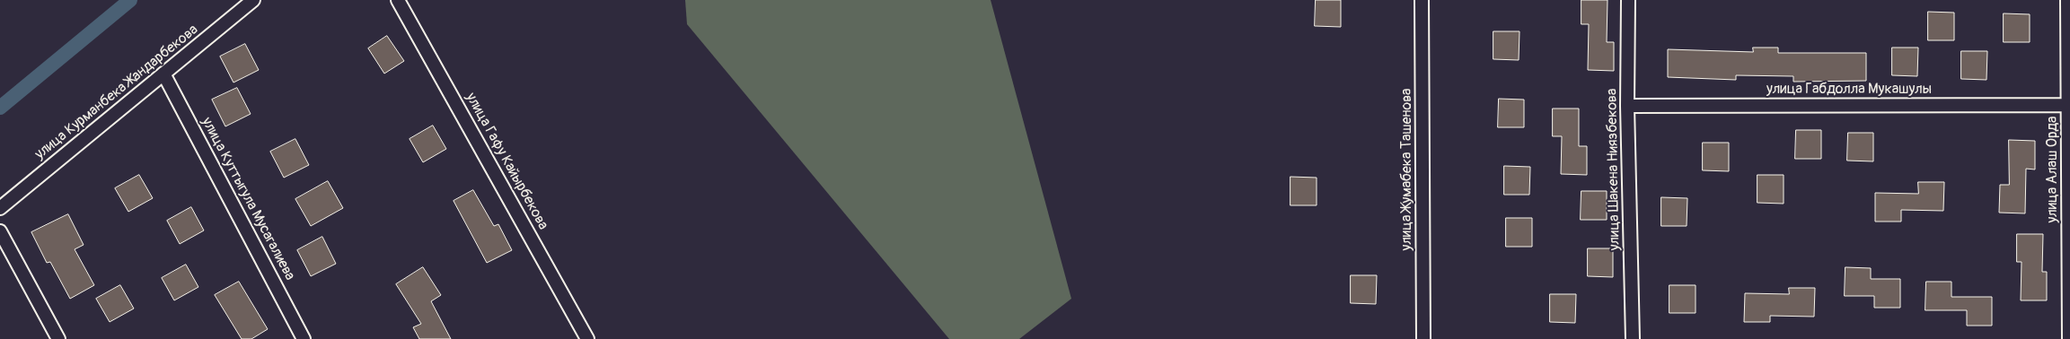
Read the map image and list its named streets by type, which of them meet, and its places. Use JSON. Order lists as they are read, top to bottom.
{
  "streets": {
    "street": [
      "улица Габдолла Мукашулы",
      "улица Курманбека Жандарбекова",
      "улица Гафу Кайырбекова",
      "улица Жумабека Ташенова",
      "улица Шакена Ниязбекова",
      "улица Алаш Орда",
      "улица Куттыгула Мусагалиева"
    ]
  },
  "crossings": [
    ["улица Габдолла Мукашулы", "улица Шакена Ниязбекова"],
    ["улица Габдолла Мукашулы", "улица Алаш Орда"],
    ["улица Курманбека Жандарбекова", "улица Куттыгула Мусагалиева"]
  ]
}
